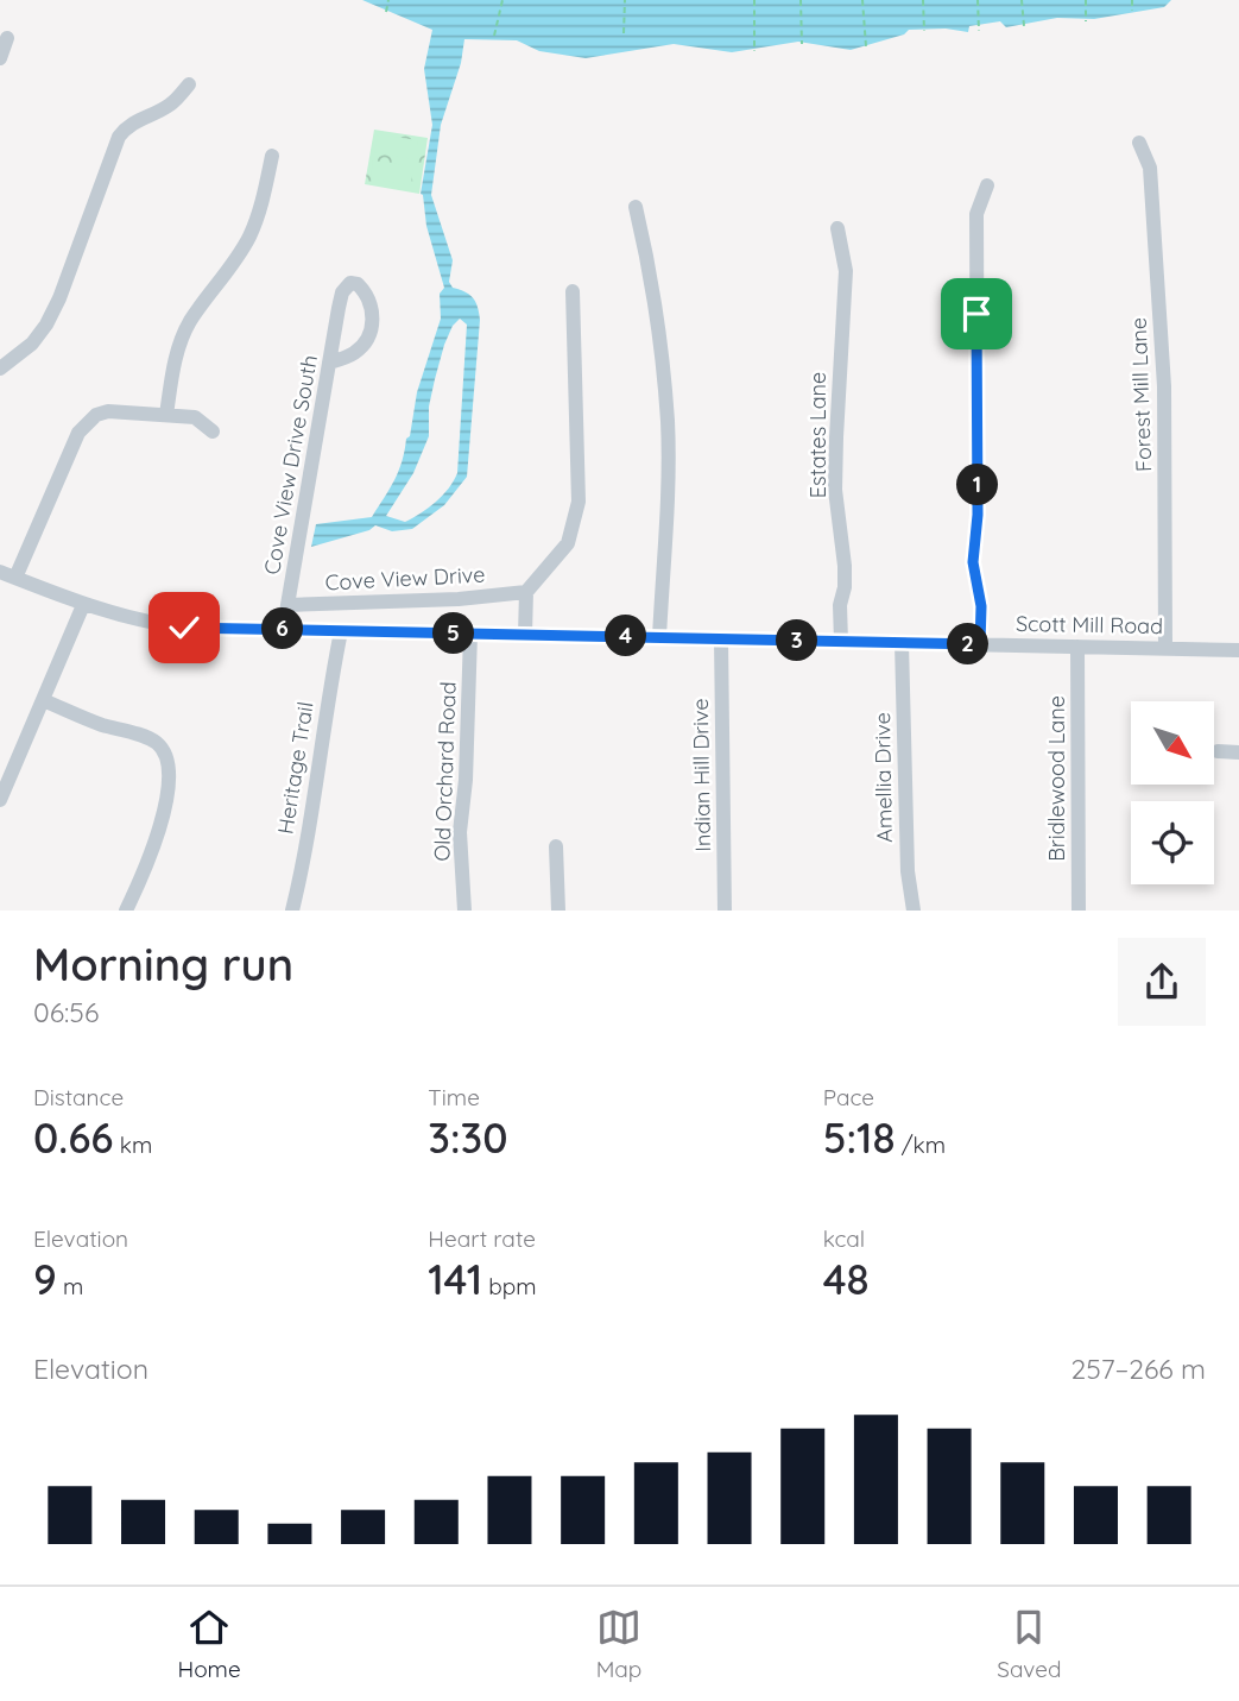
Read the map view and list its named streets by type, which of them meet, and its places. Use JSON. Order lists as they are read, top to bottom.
{
  "streets": {
    "street": [
      "Forest Mill Lane",
      "Estates Lane",
      "Cove View Drive South",
      "Cove View Drive",
      "Scott Mill Road",
      "Heritage Trail",
      "Old Orchard Road",
      "Indian Hill Drive",
      "Amellia Drive",
      "Bridlewood Lane"
    ]
  },
  "crossings": [
    ["Forest Mill Lane", "Scott Mill Road"],
    ["Estates Lane", "Scott Mill Road"],
    ["Cove View Drive South", "Cove View Drive"],
    ["Cove View Drive South", "Scott Mill Road"],
    ["Scott Mill Road", "Heritage Trail"],
    ["Scott Mill Road", "Old Orchard Road"],
    ["Scott Mill Road", "Indian Hill Drive"],
    ["Scott Mill Road", "Amellia Drive"],
    ["Scott Mill Road", "Bridlewood Lane"]
  ],
  "north": "bottom right",
  "page": {
    "pins": [
      "1",
      "6",
      "5",
      "4",
      "3",
      "2"
    ],
    "heading": ["Morning run", "06:56"],
    "stats": [
      ["Distance", "0.66 km"],
      ["Time", "3:30"],
      ["Pace", "5:18 /km"],
      ["Elevation", "9 m"],
      ["Heart rate", "141 bpm"],
      ["kcal", "48"]
    ],
    "chart": ["Elevation", "257–266 m"],
    "tabs": ["Home", "Map", "Saved"]
  }
}
